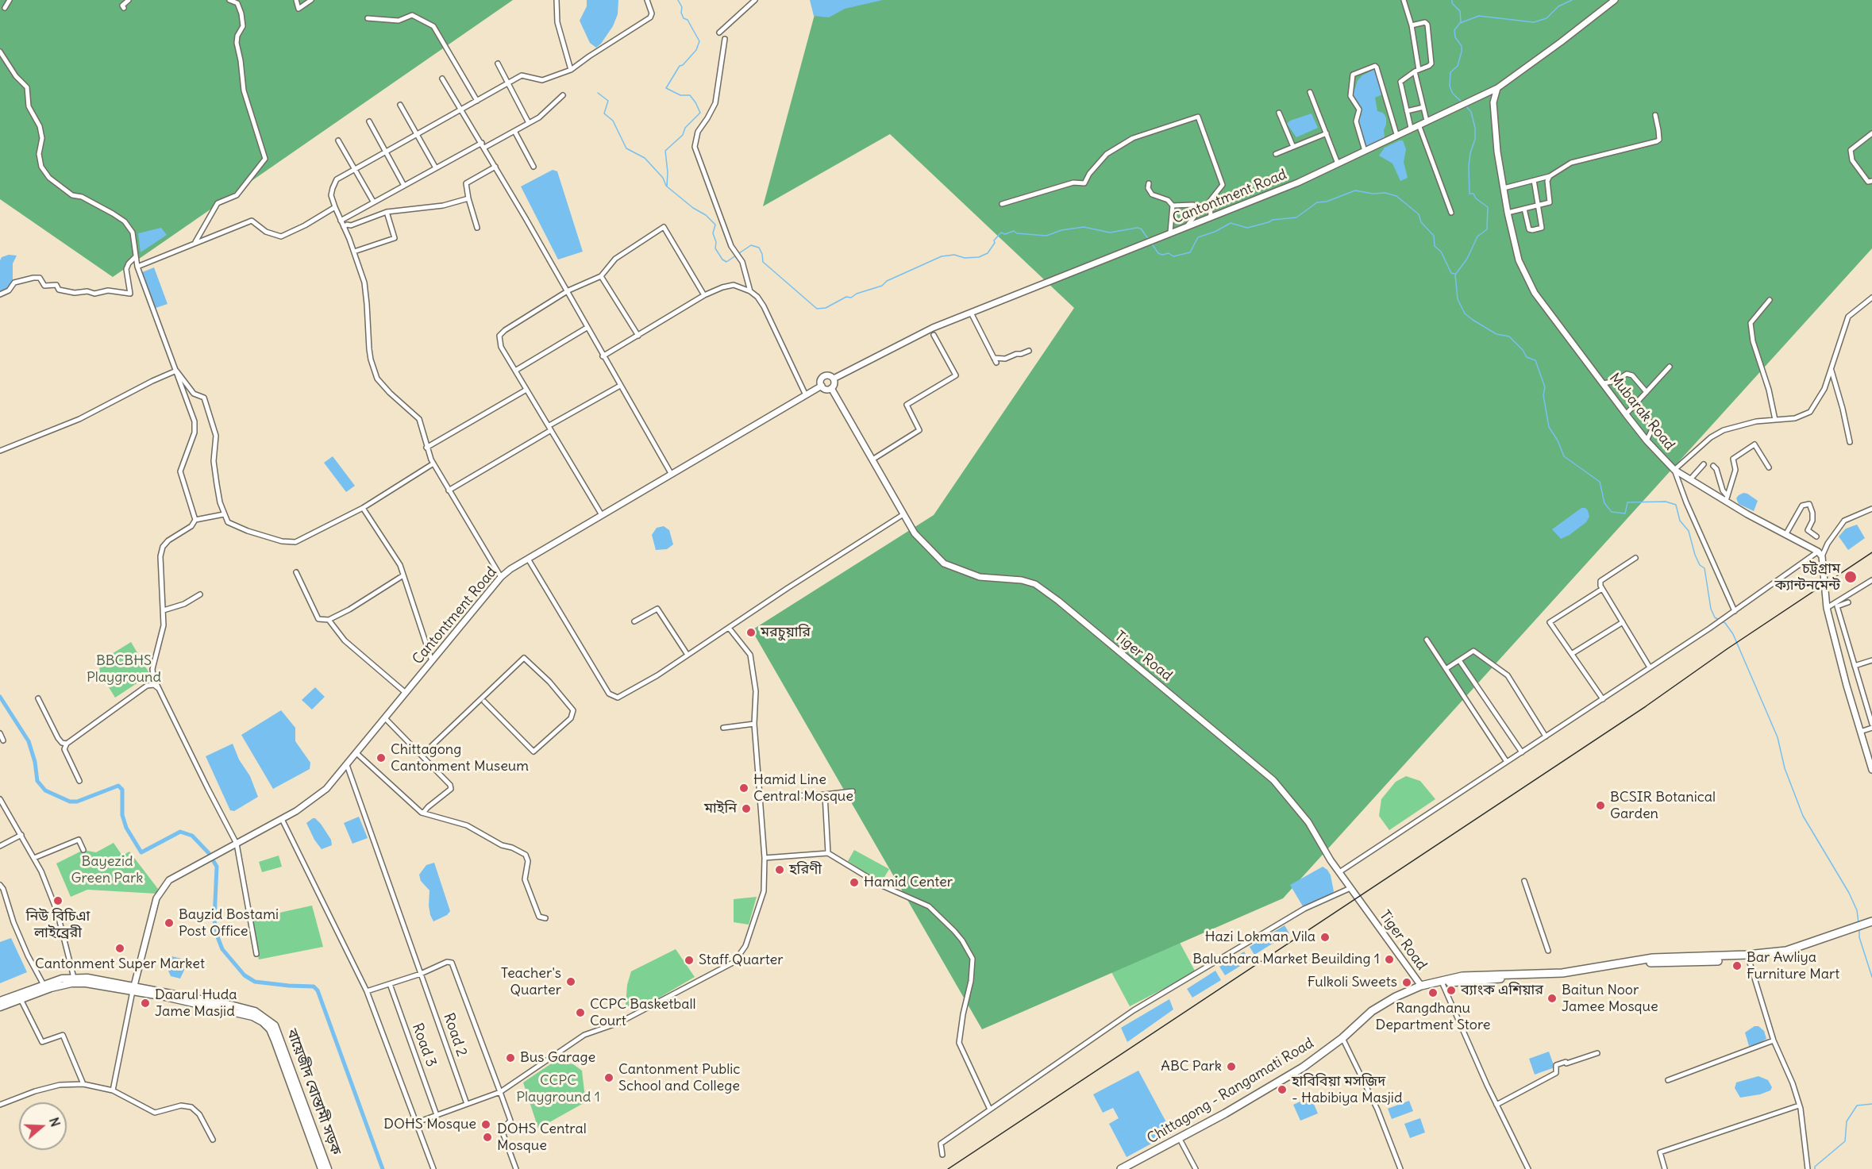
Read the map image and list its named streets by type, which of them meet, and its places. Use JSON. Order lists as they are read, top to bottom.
{
  "streets": {
    "highway": ["Chittagong - Rangamati Road"],
    "main road": ["বায়েজীদ বোস্তামী সড়ক"],
    "street": [
      "Cantontment Road",
      "Mubarak Road",
      "Tiger Road",
      "Road 2",
      "Road 3"
    ]
  },
  "crossings": [
    ["Cantontment Road", "Mubarak Road"],
    ["Cantontment Road", "Tiger Road"],
    ["Cantontment Road", "Road 2"],
    ["Cantontment Road", "বায়েজীদ বোস্তামী সড়ক"],
    ["Tiger Road", "Chittagong - Rangamati Road"]
  ],
  "parks": ["BBCBHS Playground", "Bayezid Green Park", "CCPC Playground 1"],
  "places": [
    "চট্টগ্রাম ক্যান্টনমেন্ট",
    "মরচুয়ারি",
    "Chittagong Cantonment Museum",
    "Hamid Line Central Mosque",
    "BCSIR Botanical Garden",
    "মাইনি",
    "হরিণী",
    "Hamid Center",
    "নিউ বিচিএা লাইব্রেরী",
    "Bayzid Bostami Post Office",
    "Hazi Lokman Vila",
    "Cantonment Super Market",
    "Baluchara Market Beuilding 1",
    "Staff Quarter",
    "Bar Awliya Furniture Mart",
    "Teacher's Quarter",
    "Fulkoli Sweets",
    "ব্যাংক এশিয়ার",
    "Rangdhanu Department Store",
    "Baitun Noor Jamee Mosque",
    "Daarul Huda Jame Masjid",
    "CCPC Basketball Court",
    "Bus Garage",
    "ABC Park",
    "Cantonment Public School and College",
    "হাবিবিয়া মসজিদ - Habibiya Masjid",
    "DOHS Mosque",
    "DOHS Central Mosque"
  ],
  "north": "right"
}
